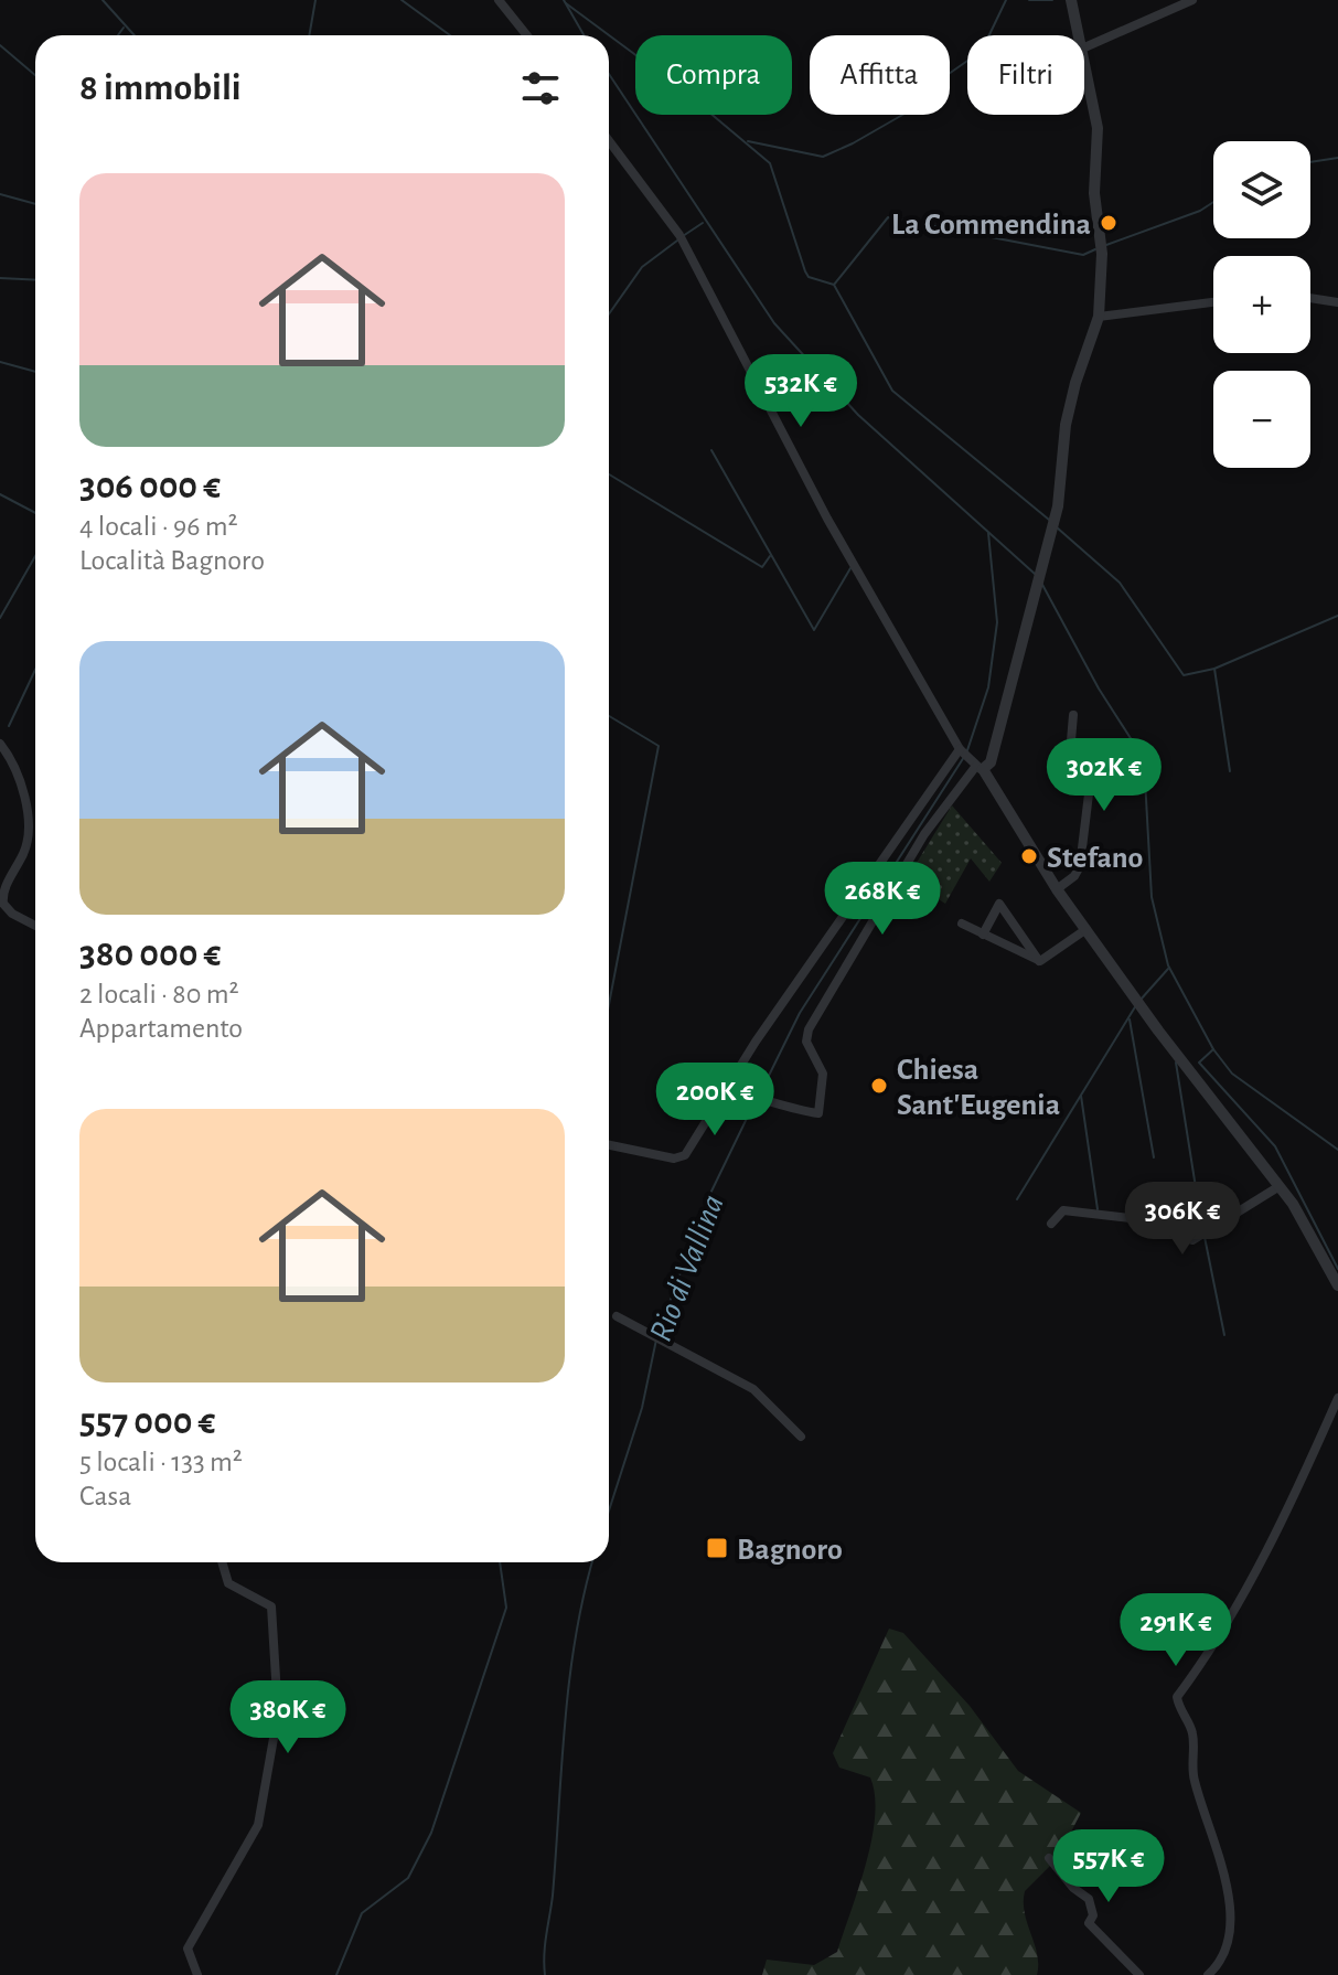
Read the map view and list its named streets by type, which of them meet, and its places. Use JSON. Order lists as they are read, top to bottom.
{
  "water": ["Rio di Vallina"],
  "places": {
    "other": ["La Commendina", "Stefano", "Chiesa Sant'Eugenia"],
    "transit": ["Bagnoro"]
  },
  "page": {
    "chip": ["Compra", "Affitta", "Filtri"],
    "heading": "8 immobili",
    "map_buttons": ["+", "−"],
    "list": [
      {
        "name": "306 000 €",
        "note": "4 locali · 96 m² · Località Bagnoro"
      },
      {
        "name": "380 000 €",
        "note": "2 locali · 80 m² · Appartamento"
      },
      {
        "name": "557 000 €",
        "note": "5 locali · 133 m² · Casa"
      }
    ],
    "price": [
      "532K €",
      "302K €",
      "268K €",
      "200K €",
      "306K €",
      "291K €",
      "380K €",
      "557K €"
    ]
  }
}
